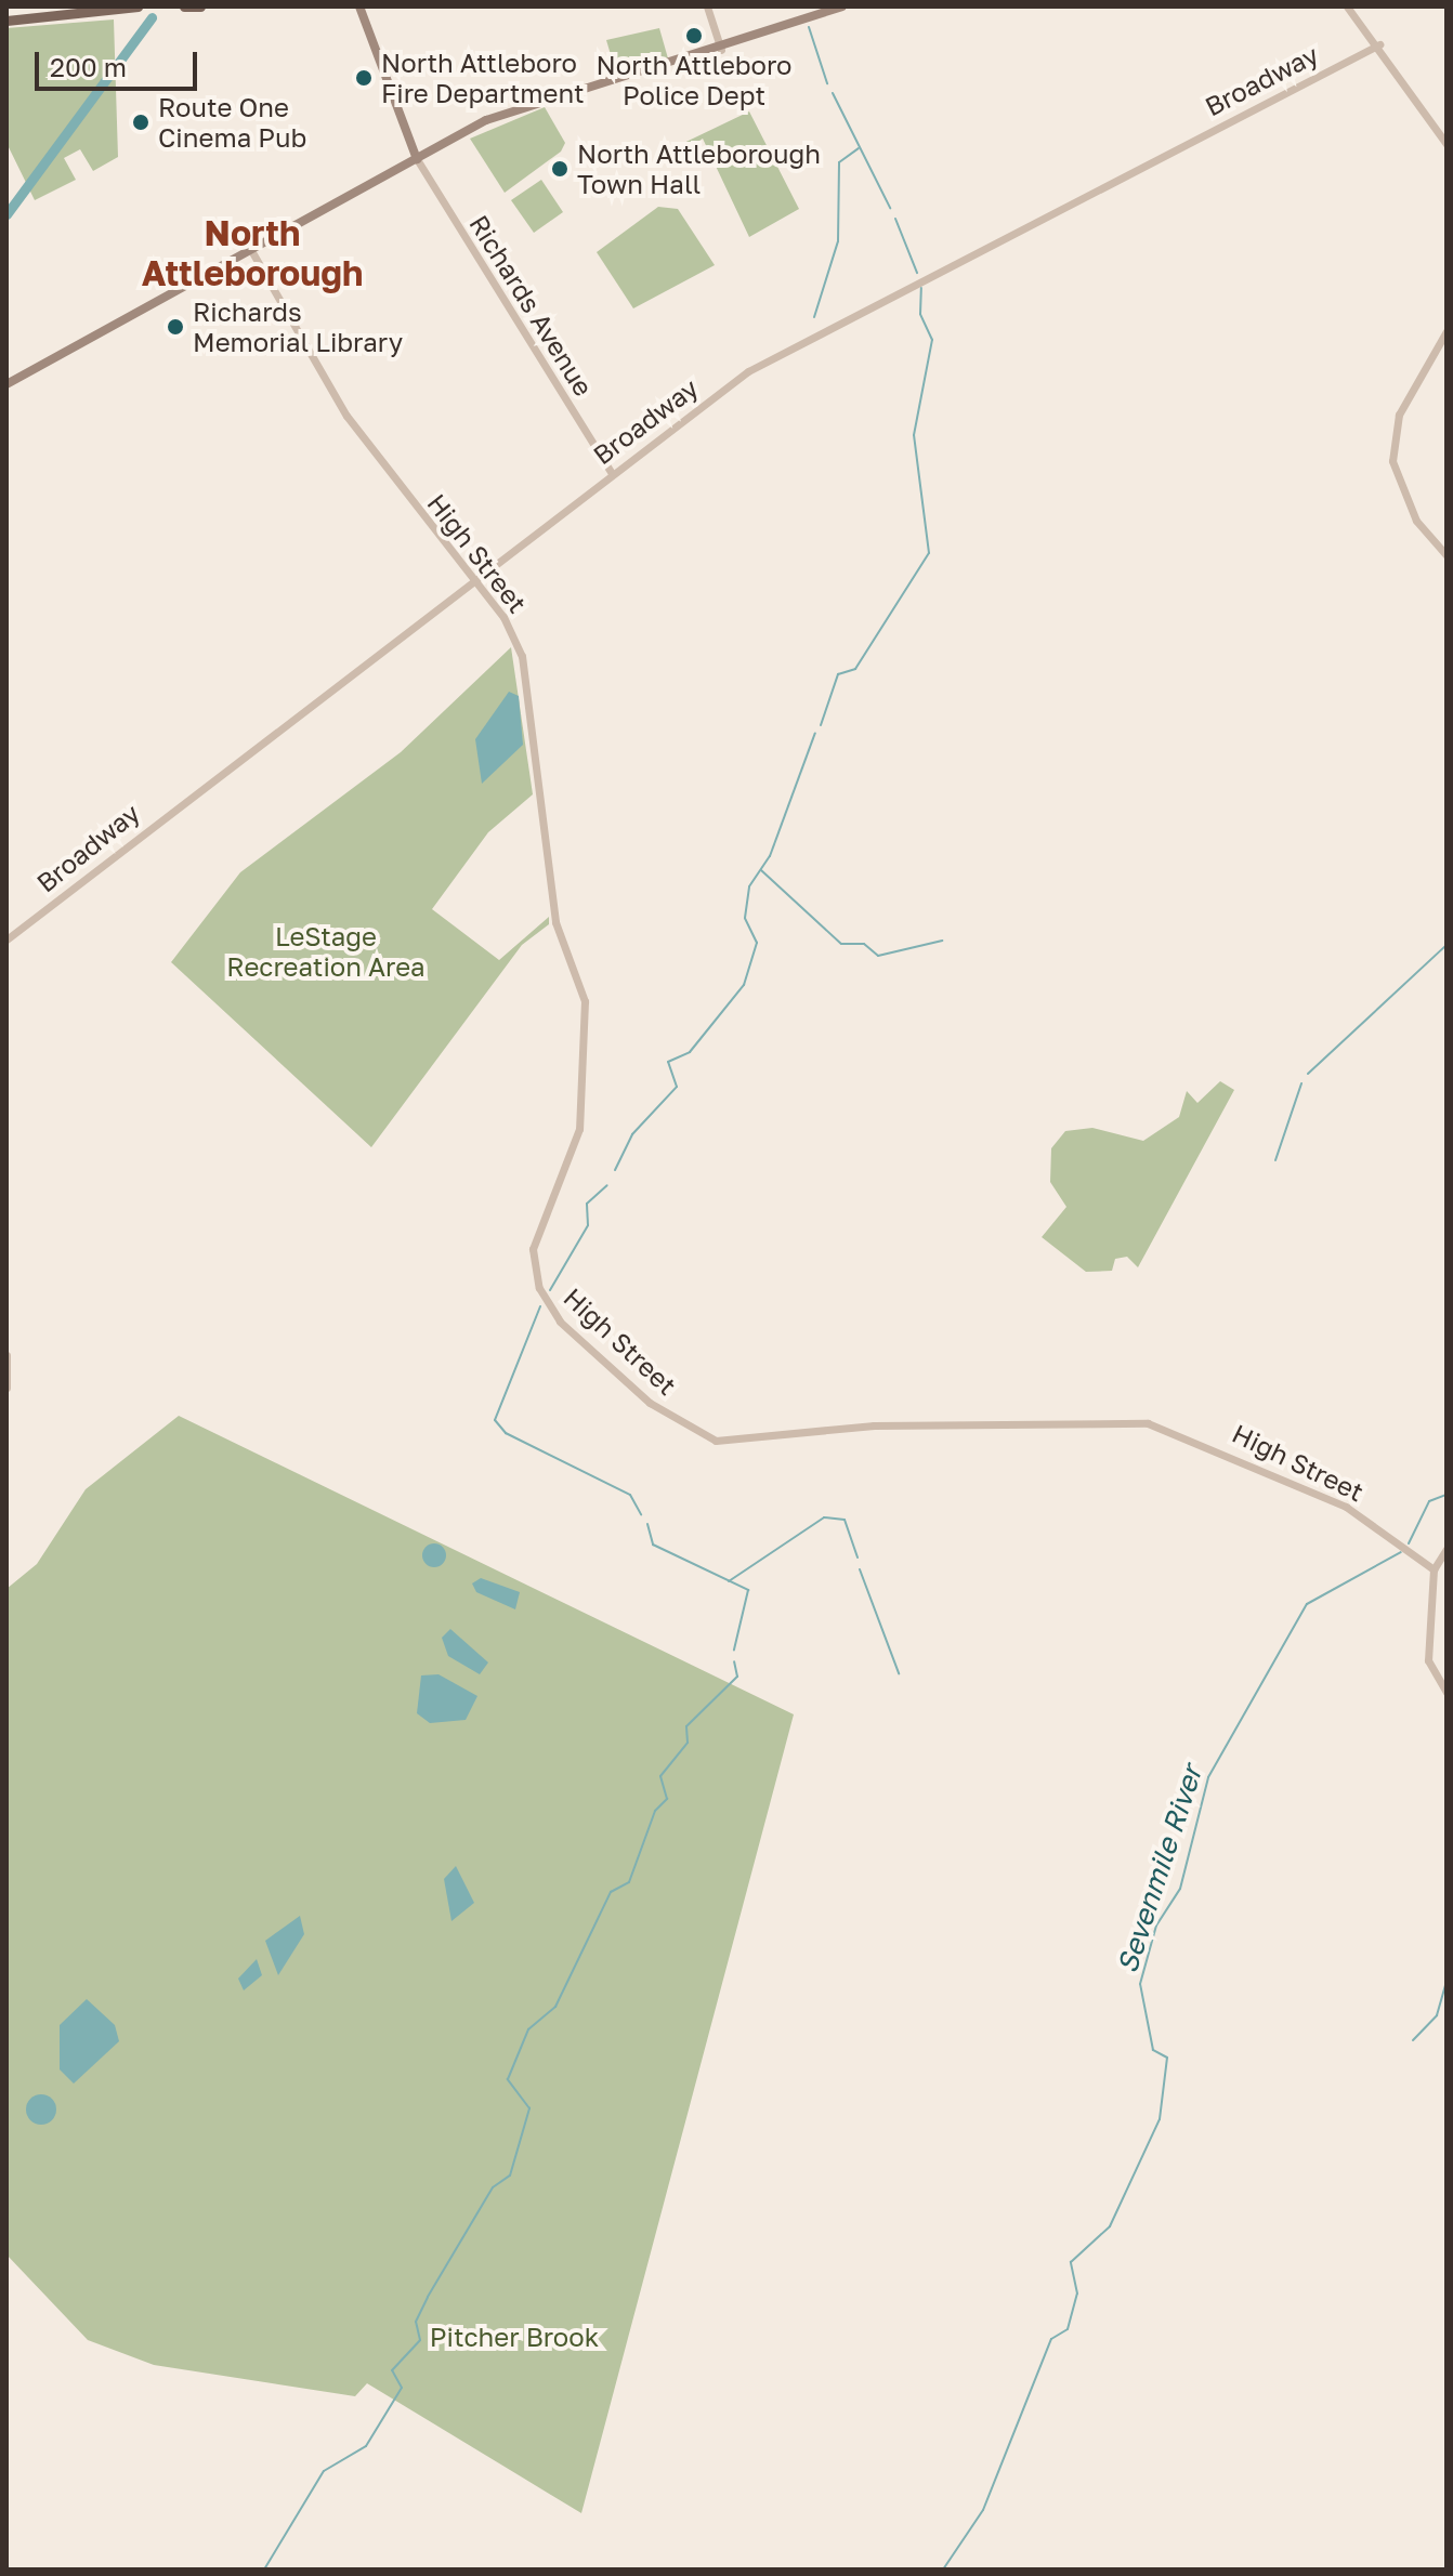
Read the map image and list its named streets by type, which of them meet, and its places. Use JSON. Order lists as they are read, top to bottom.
{
  "streets": {
    "street": ["Broadway", "Richards Avenue", "High Street"]
  },
  "crossings": [
    ["Broadway", "Richards Avenue"],
    ["Broadway", "High Street"]
  ],
  "districts": ["North Attleborough"],
  "water": ["Sevenmile River"],
  "parks": ["LeStage Recreation Area", "Pitcher Brook"],
  "places": [
    "North Attleboro Police Dept",
    "North Attleboro Fire Department",
    "Route One Cinema Pub",
    "North Attleborough Town Hall",
    "Richards Memorial Library"
  ],
  "scale_bar": "200 m"
}
